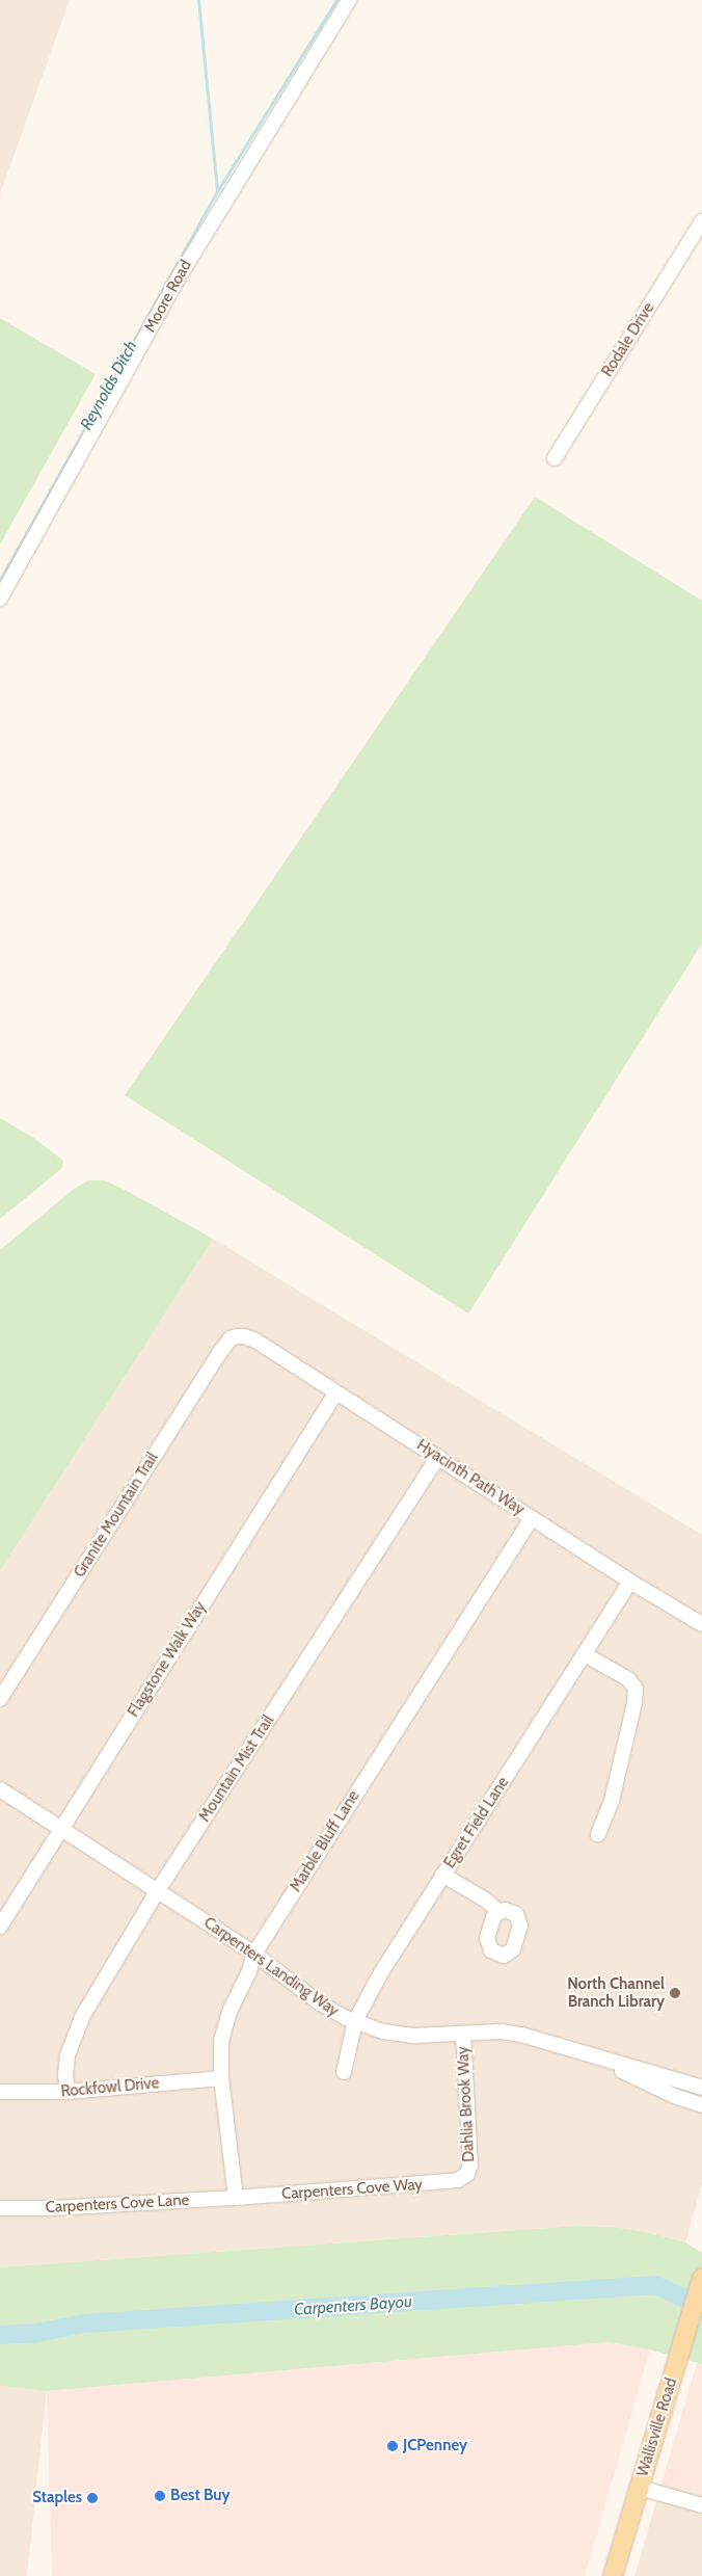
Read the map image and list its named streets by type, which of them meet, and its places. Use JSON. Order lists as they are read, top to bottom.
{
  "streets": {
    "main road": ["Wallisville Road"],
    "street": [
      "Moore Road",
      "Rodale Drive",
      "Hyacinth Path Way",
      "Granite Mountain Trail",
      "Flagstone Walk Way",
      "Mountain Mist Trail",
      "Egret Field Lane",
      "Marble Bluff Lane",
      "Carpenters Landing Way",
      "Rockfowl Drive",
      "Dahlia Brook Way",
      "Carpenters Cove Way",
      "Carpenters Cove Lane"
    ]
  },
  "crossings": [
    ["Hyacinth Path Way", "Granite Mountain Trail"],
    ["Hyacinth Path Way", "Flagstone Walk Way"],
    ["Hyacinth Path Way", "Mountain Mist Trail"],
    ["Hyacinth Path Way", "Egret Field Lane"],
    ["Hyacinth Path Way", "Marble Bluff Lane"],
    ["Flagstone Walk Way", "Carpenters Landing Way"],
    ["Mountain Mist Trail", "Carpenters Landing Way"],
    ["Mountain Mist Trail", "Rockfowl Drive"],
    ["Egret Field Lane", "Carpenters Landing Way"],
    ["Marble Bluff Lane", "Carpenters Landing Way"],
    ["Marble Bluff Lane", "Rockfowl Drive"],
    ["Marble Bluff Lane", "Carpenters Cove Way"],
    ["Marble Bluff Lane", "Carpenters Cove Lane"],
    ["Carpenters Landing Way", "Dahlia Brook Way"],
    ["Dahlia Brook Way", "Carpenters Cove Way"],
    ["Carpenters Cove Way", "Carpenters Cove Lane"]
  ],
  "water": ["Reynolds Ditch", "Carpenters Bayou"],
  "places": [
    "North Channel Branch Library",
    "JCPenney",
    "Best Buy",
    "Staples"
  ]
}
